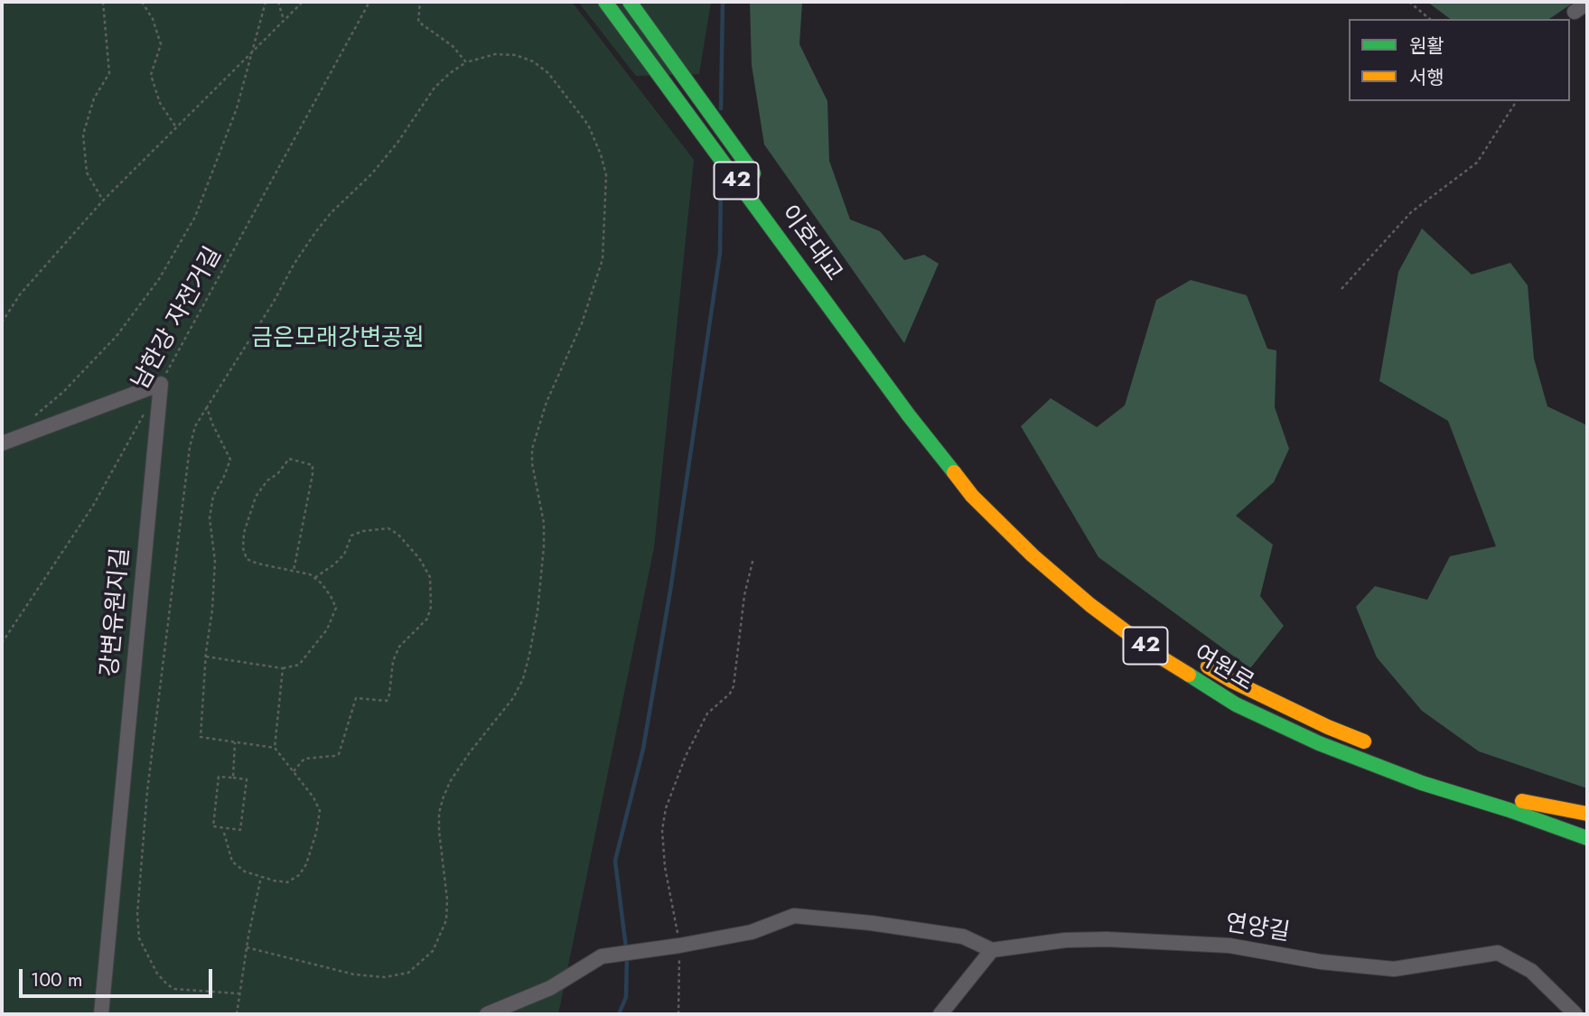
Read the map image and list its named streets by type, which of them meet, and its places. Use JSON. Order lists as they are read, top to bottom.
{
  "streets": {
    "highway": ["42", "이호대교", "여원로"],
    "street": ["강변유원지길", "연양길"],
    "path": ["남한강 자전거길"]
  },
  "crossings": [
    ["이호대교", "여원로"],
    ["남한강 자전거길", "강변유원지길"]
  ],
  "parks": ["금은모래강변공원"],
  "legend": ["원활", "서행"],
  "scale_bar": "100 m"
}
